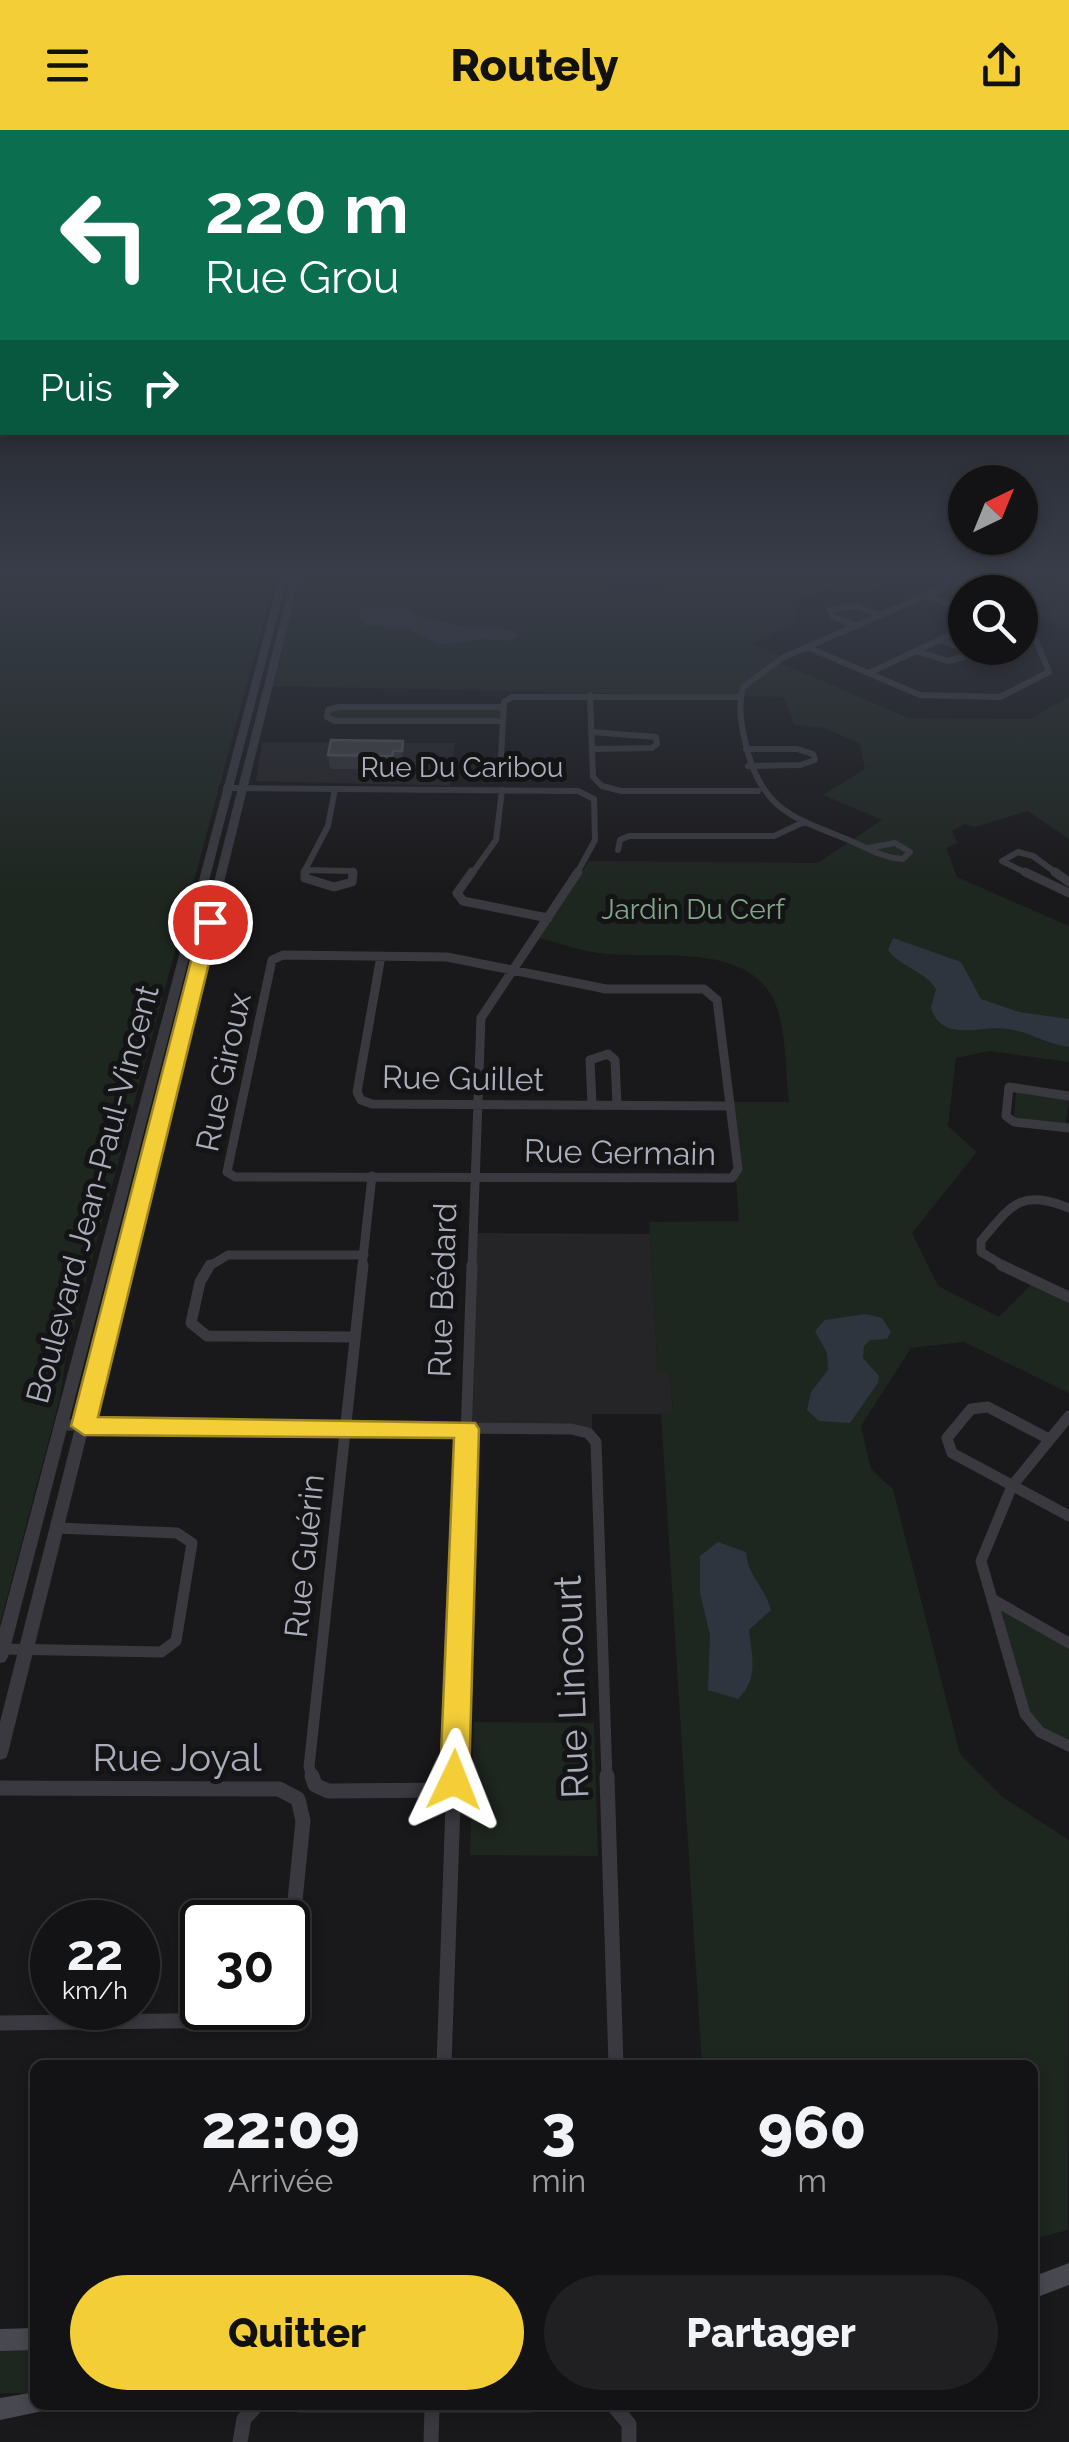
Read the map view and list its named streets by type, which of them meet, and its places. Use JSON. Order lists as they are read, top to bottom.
{
  "streets": {
    "street": [
      "Rue Du Caribou",
      "Rue Giroux",
      "Rue Guillet",
      "Rue Germain",
      "Boulevard Jean-Paul-Vincent",
      "Rue Bédard",
      "Rue Guérin",
      "Rue Lincourt",
      "Rue Joyal"
    ]
  },
  "crossings": [
    ["Rue Du Caribou", "Boulevard Jean-Paul-Vincent"],
    ["Rue Du Caribou", "Rue Bédard"],
    ["Rue Giroux", "Rue Guillet"],
    ["Rue Giroux", "Rue Germain"],
    ["Rue Giroux", "Rue Bédard"],
    ["Rue Giroux", "Rue Guérin"],
    ["Rue Guillet", "Rue Germain"],
    ["Rue Guillet", "Rue Bédard"],
    ["Rue Germain", "Rue Bédard"],
    ["Boulevard Jean-Paul-Vincent", "Rue Lincourt"],
    ["Rue Bédard", "Rue Guérin"],
    ["Rue Bédard", "Rue Lincourt"],
    ["Rue Guérin", "Rue Lincourt"]
  ],
  "parks": ["Jardin Du Cerf"],
  "north": "top right",
  "page": {
    "header": "Routely",
    "turn": ["220 m", "Rue Grou"],
    "then": "Puis",
    "speed": "22 km/h",
    "limit": "30",
    "eta": [
      "22:09",
      "Arrivée",
      "3",
      "min",
      "960",
      "m"
    ],
    "buttons": ["Quitter", "Partager"]
  }
}
